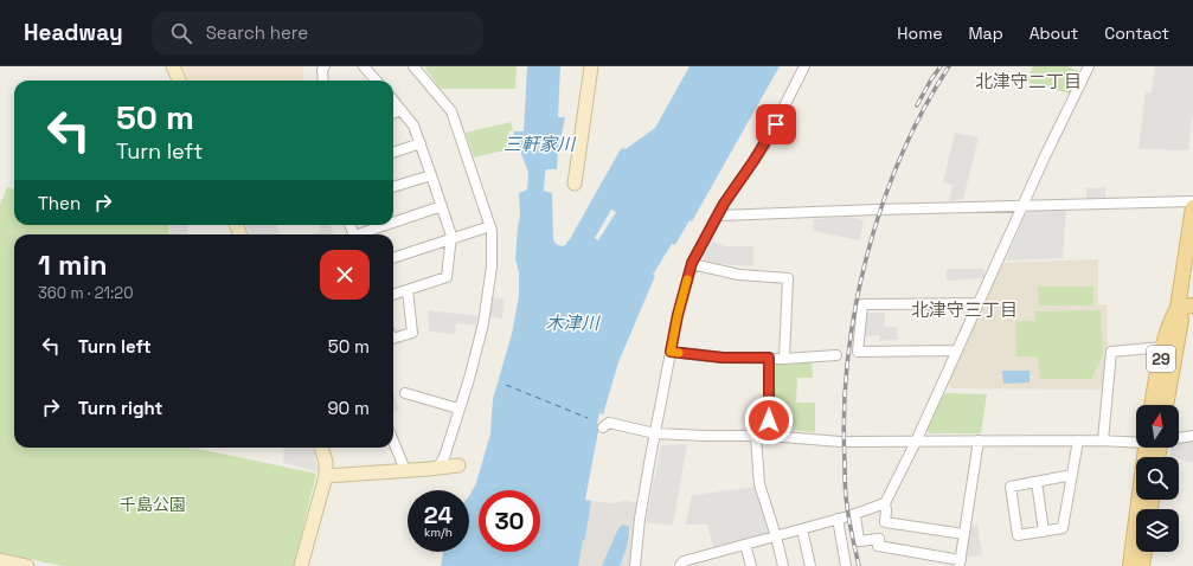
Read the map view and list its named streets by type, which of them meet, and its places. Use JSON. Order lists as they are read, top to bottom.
{
  "streets": {
    "main road": ["29"]
  },
  "districts": ["北津守二丁目", "北津守三丁目"],
  "water": ["三軒家川", "木津川"],
  "parks": ["千島公園"],
  "north": "top",
  "page": {
    "header": "Headway",
    "search": "Search here",
    "nav": [
      "Home",
      "Map",
      "About",
      "Contact"
    ],
    "turn": ["50 m", "Turn left"],
    "then": "Then",
    "heading": ["1 min", "360 m · 21:20"],
    "list": [
      {
        "name": "Turn left",
        "value": "50 m"
      },
      {
        "name": "Turn right",
        "value": "90 m"
      }
    ],
    "speed": "24 km/h",
    "limit": "30"
  }
}
